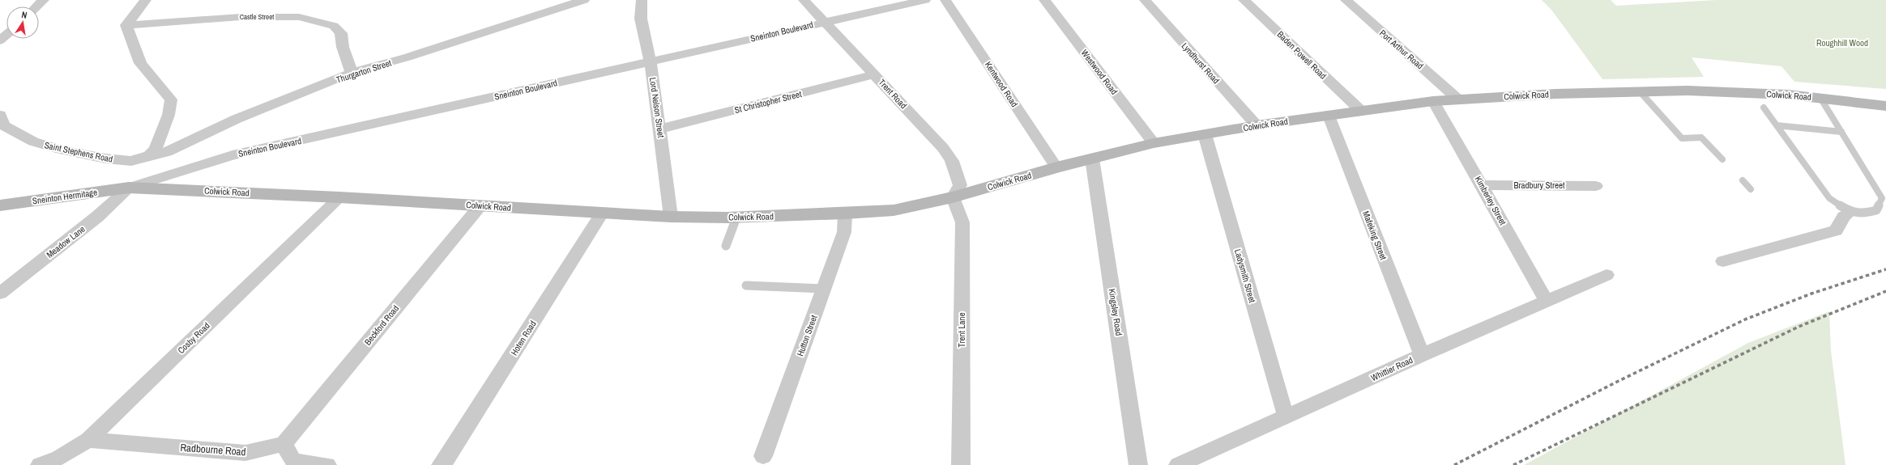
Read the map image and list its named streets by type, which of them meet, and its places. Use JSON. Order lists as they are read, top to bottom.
{
  "streets": {
    "street": [
      "Castle Street",
      "Sneinton Boulevard",
      "Port Arthur Road",
      "Baden Powell Road",
      "Lyndhurst Road",
      "Thurgarton Street",
      "Westwood Road",
      "Kentwood Road",
      "Trent Road",
      "Colwick Road",
      "St Christopher Street",
      "Lord Nelson Street",
      "Saint Stephens Road",
      "Bradbury Street",
      "Sneinton Hermitage",
      "Kimberley Street",
      "Mafeking Street",
      "Meadow Lane",
      "Ladysmith Street",
      "Kingsley Road",
      "Beckford Road",
      "Trent Lane",
      "Hutton Street",
      "Cosby Road",
      "Hoten Road",
      "Whittier Road",
      "Radbourne Road"
    ]
  },
  "crossings": [
    ["Castle Street", "Thurgarton Street"],
    ["Sneinton Boulevard", "Trent Road"],
    ["Sneinton Boulevard", "Colwick Road"],
    ["Sneinton Boulevard", "Lord Nelson Street"],
    ["Sneinton Boulevard", "Sneinton Hermitage"],
    ["Sneinton Boulevard", "Meadow Lane"],
    ["Port Arthur Road", "Colwick Road"],
    ["Baden Powell Road", "Colwick Road"],
    ["Lyndhurst Road", "Colwick Road"],
    ["Thurgarton Street", "Saint Stephens Road"],
    ["Westwood Road", "Colwick Road"],
    ["Kentwood Road", "Colwick Road"],
    ["Trent Road", "Colwick Road"],
    ["Trent Road", "St Christopher Street"],
    ["Trent Road", "Trent Lane"],
    ["Colwick Road", "Lord Nelson Street"],
    ["Colwick Road", "Sneinton Hermitage"],
    ["Colwick Road", "Kimberley Street"],
    ["Colwick Road", "Mafeking Street"],
    ["Colwick Road", "Meadow Lane"],
    ["Colwick Road", "Ladysmith Street"],
    ["Colwick Road", "Kingsley Road"],
    ["Colwick Road", "Beckford Road"],
    ["Colwick Road", "Trent Lane"],
    ["Colwick Road", "Hutton Street"],
    ["Colwick Road", "Cosby Road"],
    ["Colwick Road", "Hoten Road"],
    ["St Christopher Street", "Lord Nelson Street"],
    ["Bradbury Street", "Kimberley Street"],
    ["Sneinton Hermitage", "Meadow Lane"],
    ["Kimberley Street", "Whittier Road"],
    ["Mafeking Street", "Whittier Road"],
    ["Ladysmith Street", "Whittier Road"],
    ["Beckford Road", "Radbourne Road"],
    ["Cosby Road", "Radbourne Road"]
  ],
  "parks": ["Roughhill Wood"],
  "north": "top"
}
